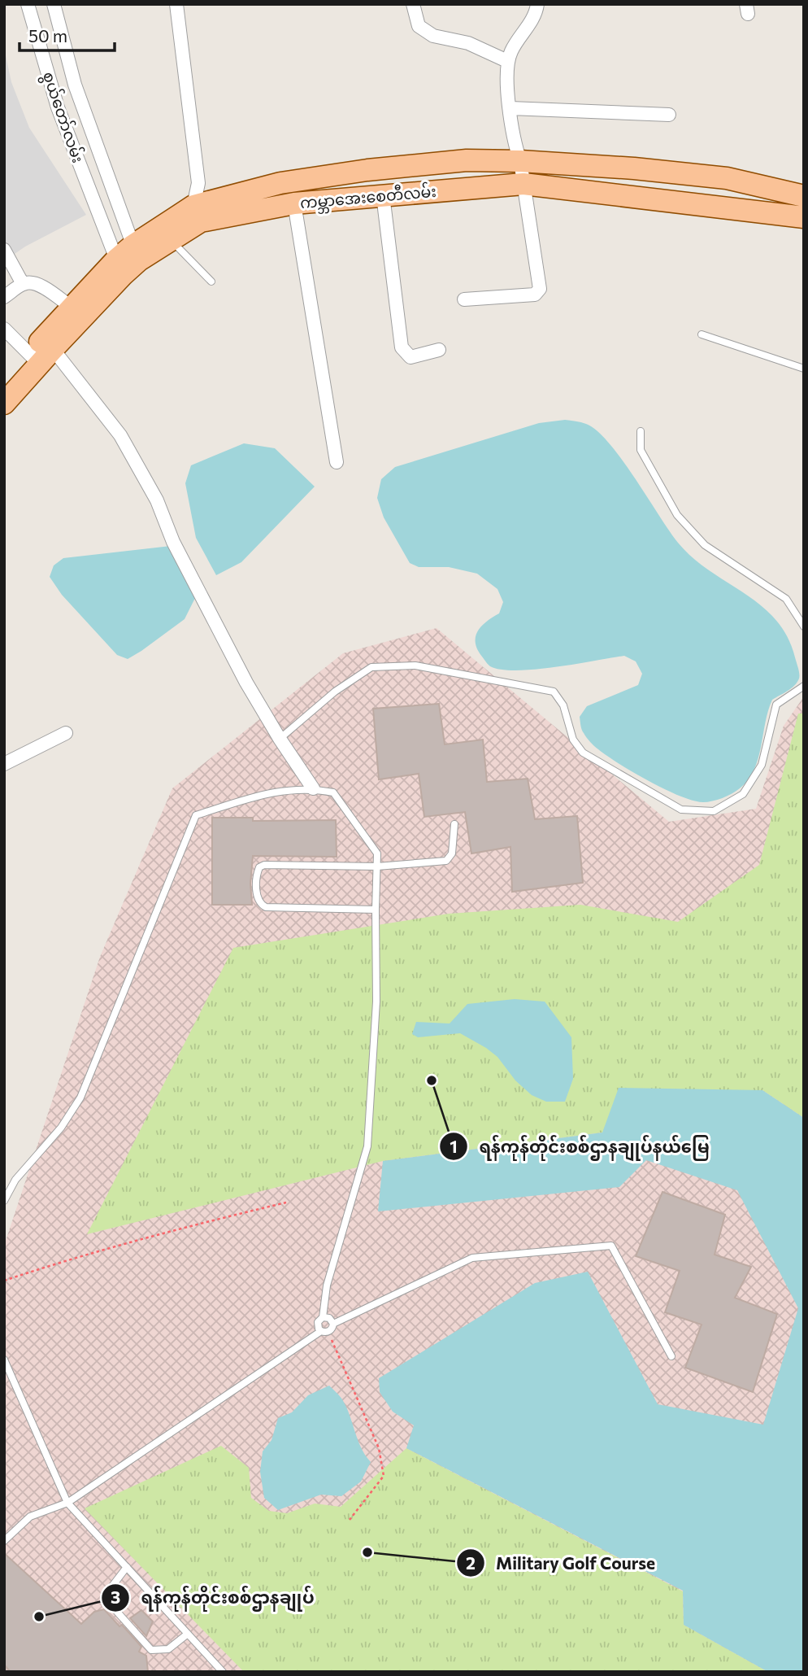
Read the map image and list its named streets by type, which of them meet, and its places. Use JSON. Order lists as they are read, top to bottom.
{
  "streets": {
    "main road": ["ကမ္ဘာအေးစေတီလမ်း"],
    "street": ["စွယ်တော်လမ်း"]
  },
  "crossings": [
    ["စွယ်တော်လမ်း", "ကမ္ဘာအေးစေတီလမ်း"]
  ],
  "places": ["ရန်ကုန်တိုင်းစစ်ဌာနချုပ်နယ်မြေ", "Military Golf Course", "ရန်ကုန်တိုင်းစစ်ဌာနချုပ်"],
  "scale_bar": "50 m"
}
